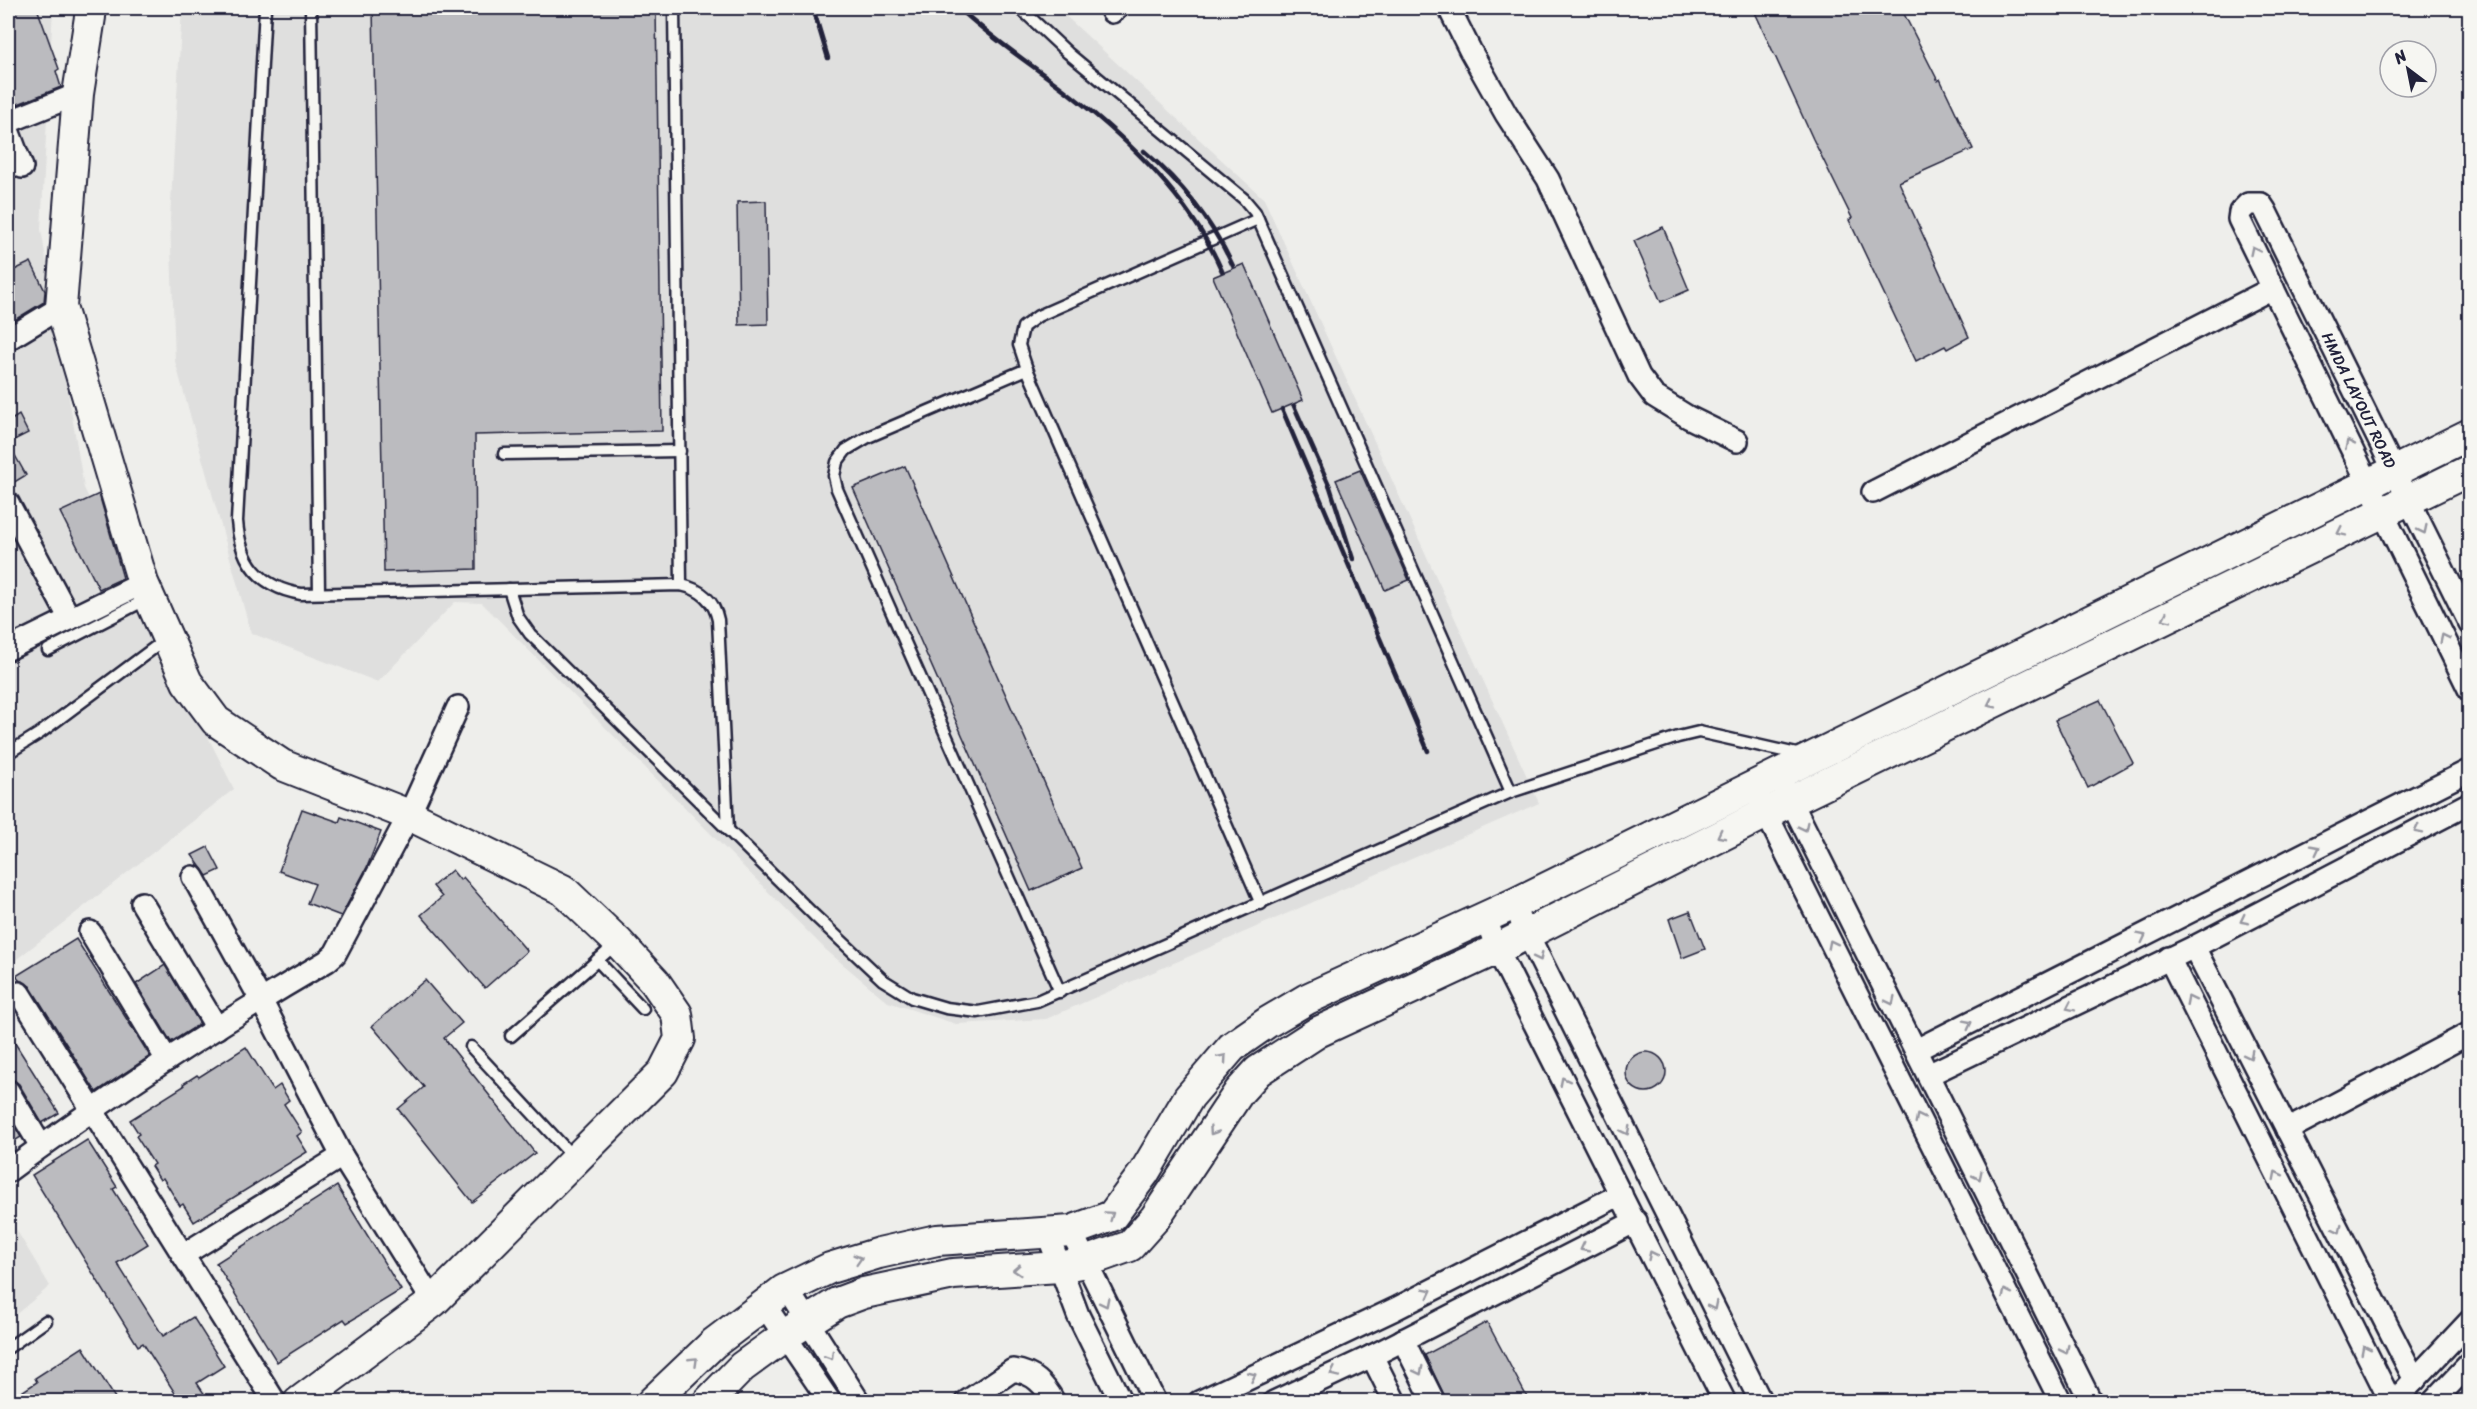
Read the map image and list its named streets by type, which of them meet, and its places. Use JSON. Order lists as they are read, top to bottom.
{
  "streets": {
    "street": ["HMDA LAYOUT ROAD"]
  },
  "north": "top left"
}
